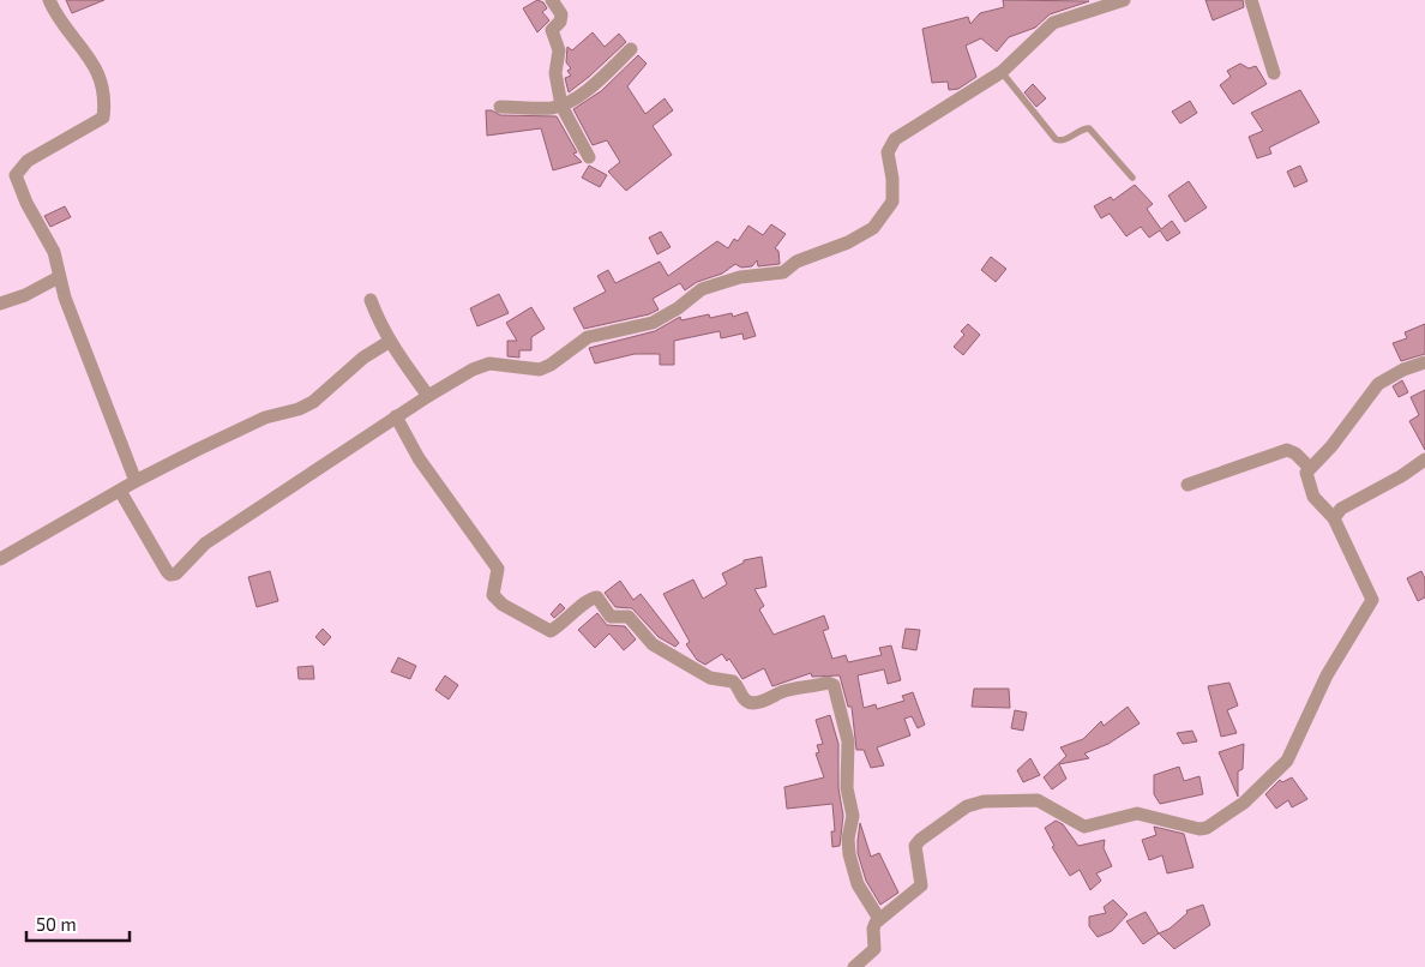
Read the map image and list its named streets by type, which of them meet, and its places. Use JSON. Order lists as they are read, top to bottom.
{
  "scale_bar": "50 m"
}
